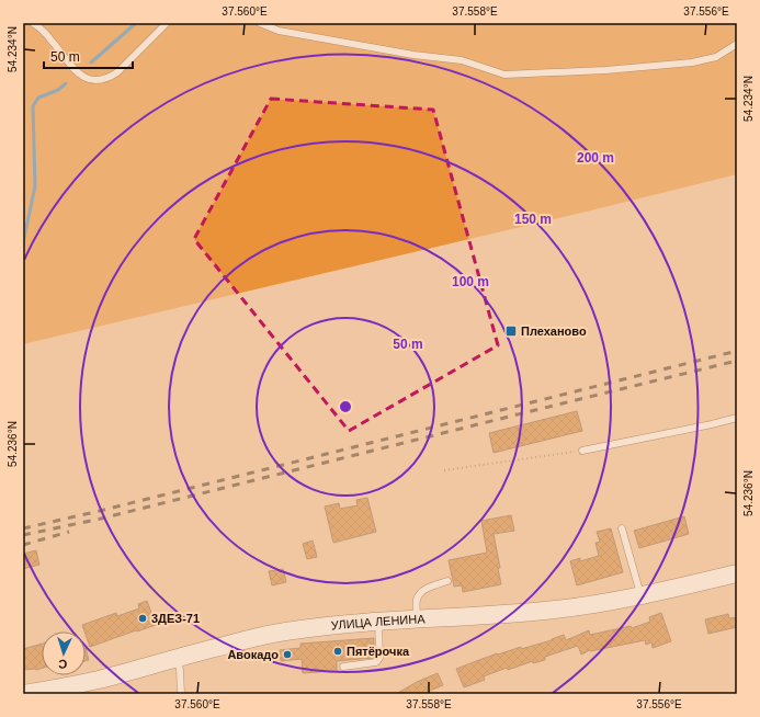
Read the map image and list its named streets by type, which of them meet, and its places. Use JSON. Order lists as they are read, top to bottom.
{
  "streets": {
    "main road": ["УЛИЦА ЛЕНИНА"]
  },
  "places": {
    "transit": ["Плеханово"],
    "other": ["3ДЕЗ-71", "Пятёрочка", "Авокадо"]
  },
  "scale_bar": "50 m",
  "north": "bottom",
  "coordinates": [
    "37.560°E",
    "37.558°E",
    "37.556°E",
    "54.234°N",
    "54.236°N"
  ],
  "rings": [
    "200 m",
    "150 m",
    "100 m",
    "50 m"
  ]
}
